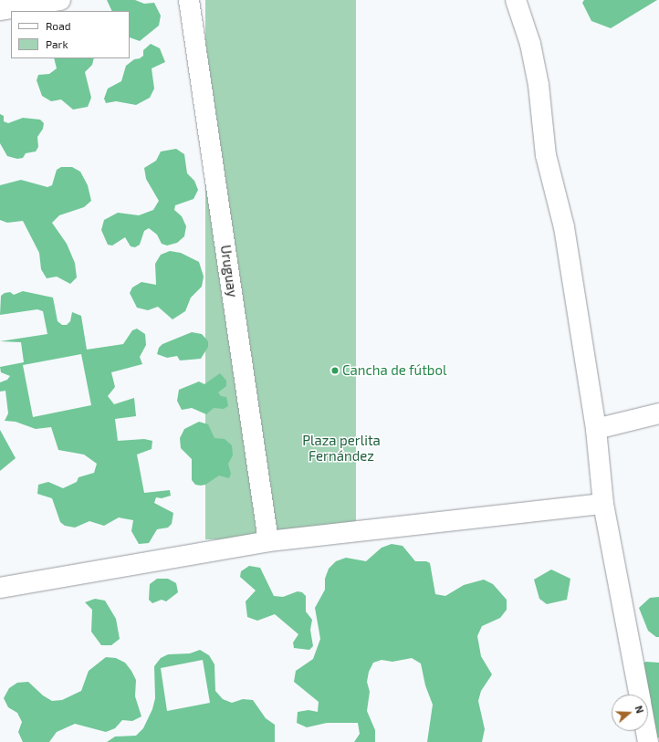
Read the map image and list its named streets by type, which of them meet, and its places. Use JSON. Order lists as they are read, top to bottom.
{
  "streets": {
    "street": ["Uruguay"]
  },
  "parks": ["Plaza perlita Fernández"],
  "places": ["Cancha de fútbol"],
  "legend": ["Road", "Park"],
  "north": "right"
}
